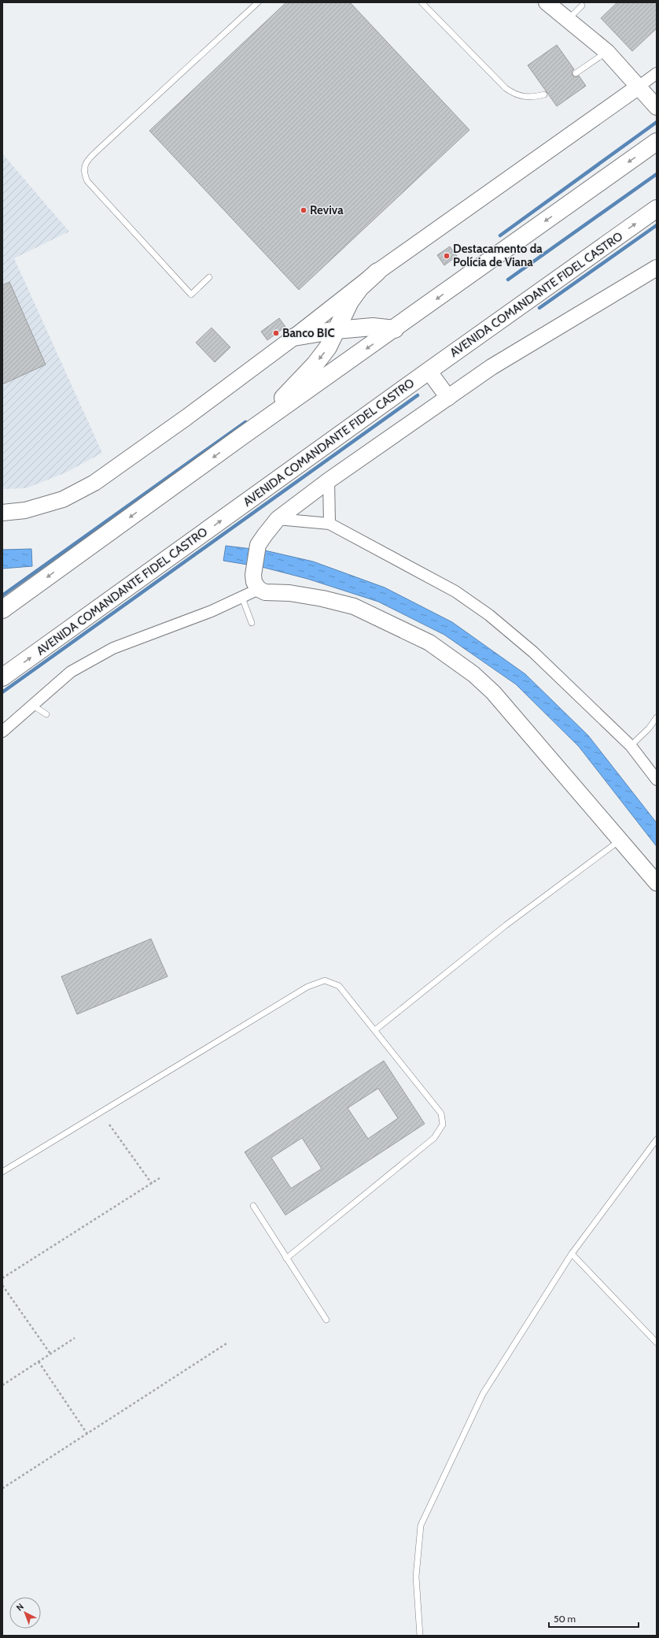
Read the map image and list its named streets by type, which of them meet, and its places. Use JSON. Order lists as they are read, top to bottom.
{
  "streets": {
    "highway": ["AVENIDA COMANDANTE FIDEL CASTRO"]
  },
  "places": ["Reviva", "Destacamento da Polícia de Viana", "Banco BIC"],
  "scale_bar": "50 m",
  "north": "top left"
}
